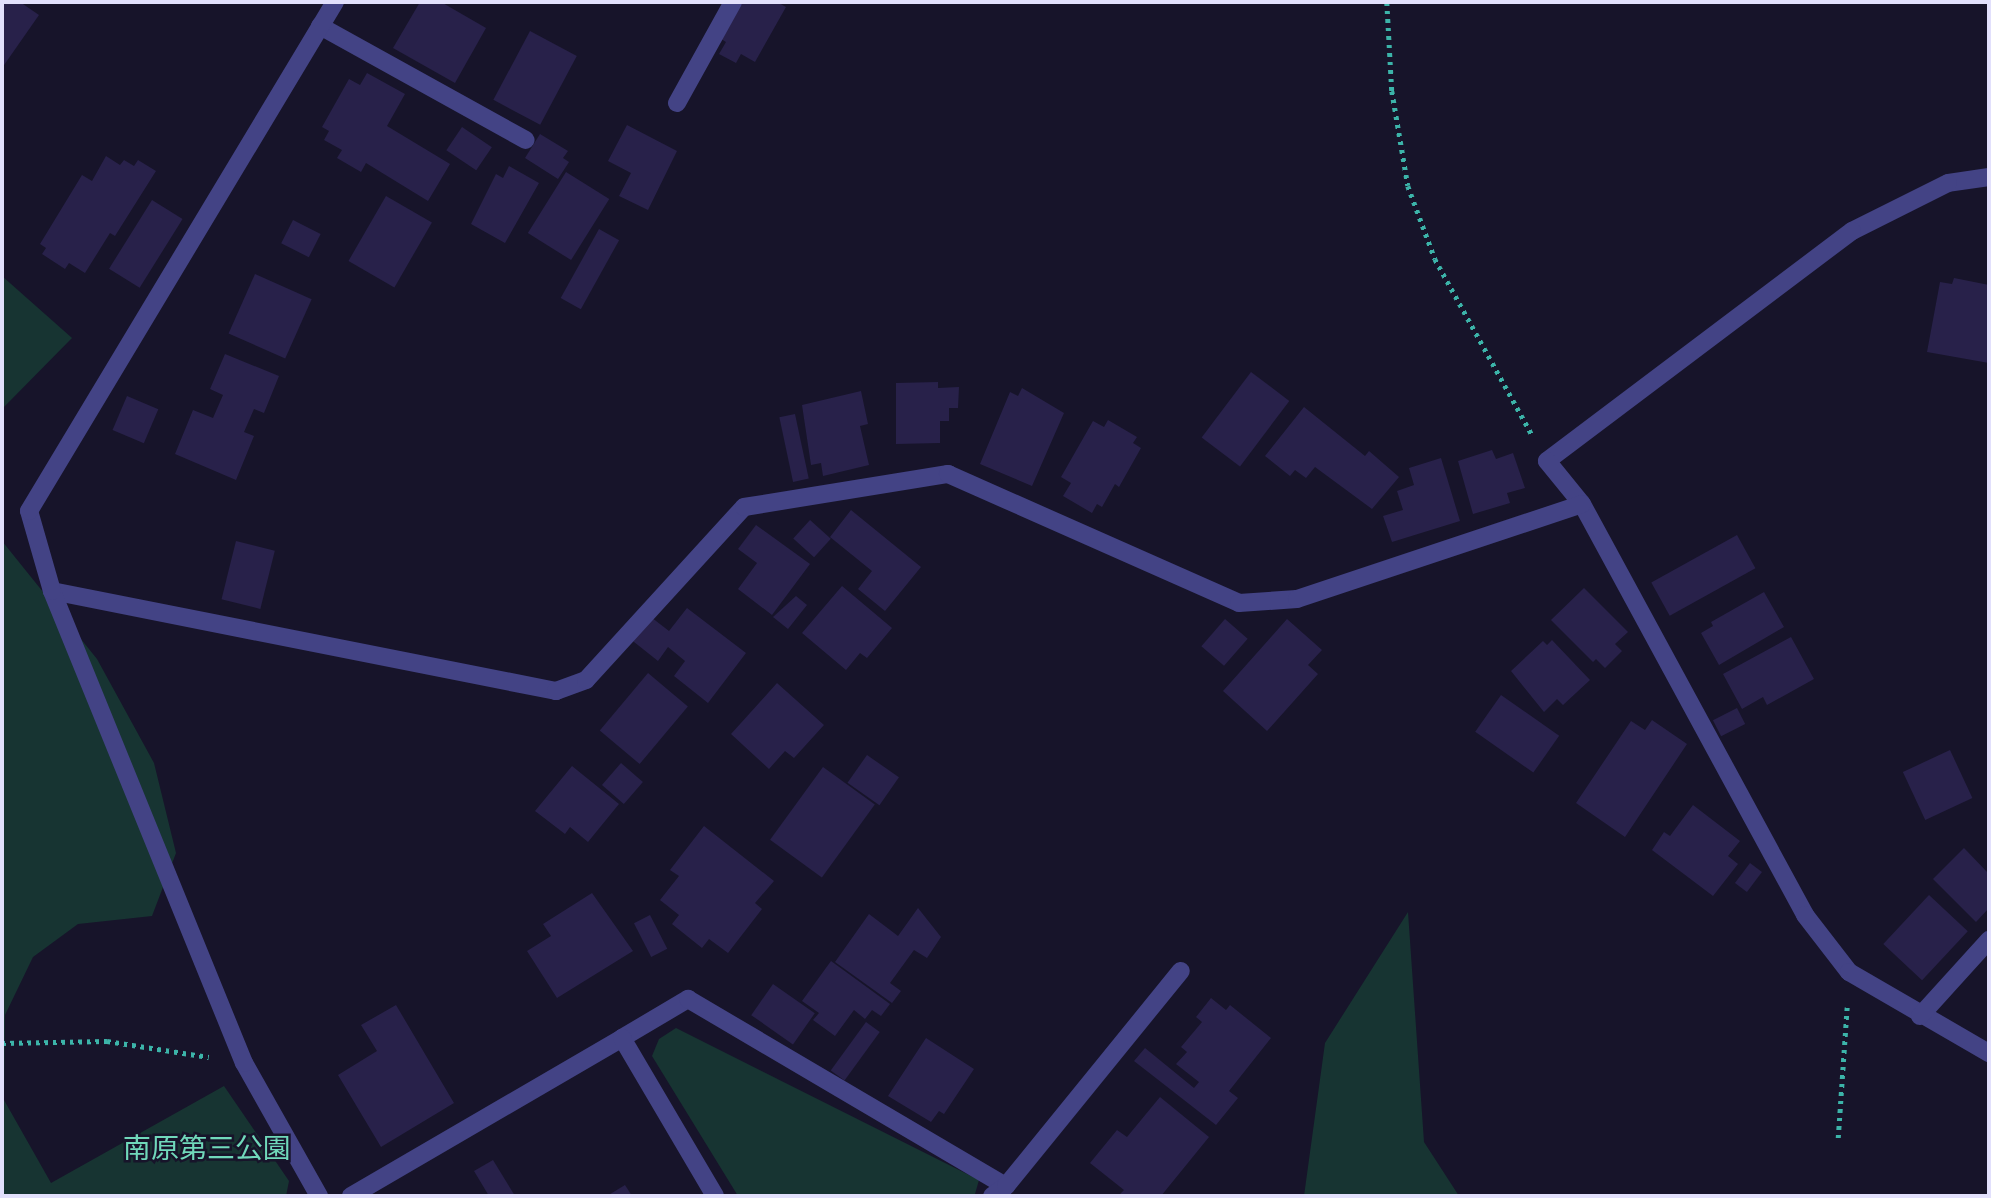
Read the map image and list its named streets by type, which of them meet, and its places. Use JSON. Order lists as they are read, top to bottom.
{
  "parks": ["南原第三公園"]
}
